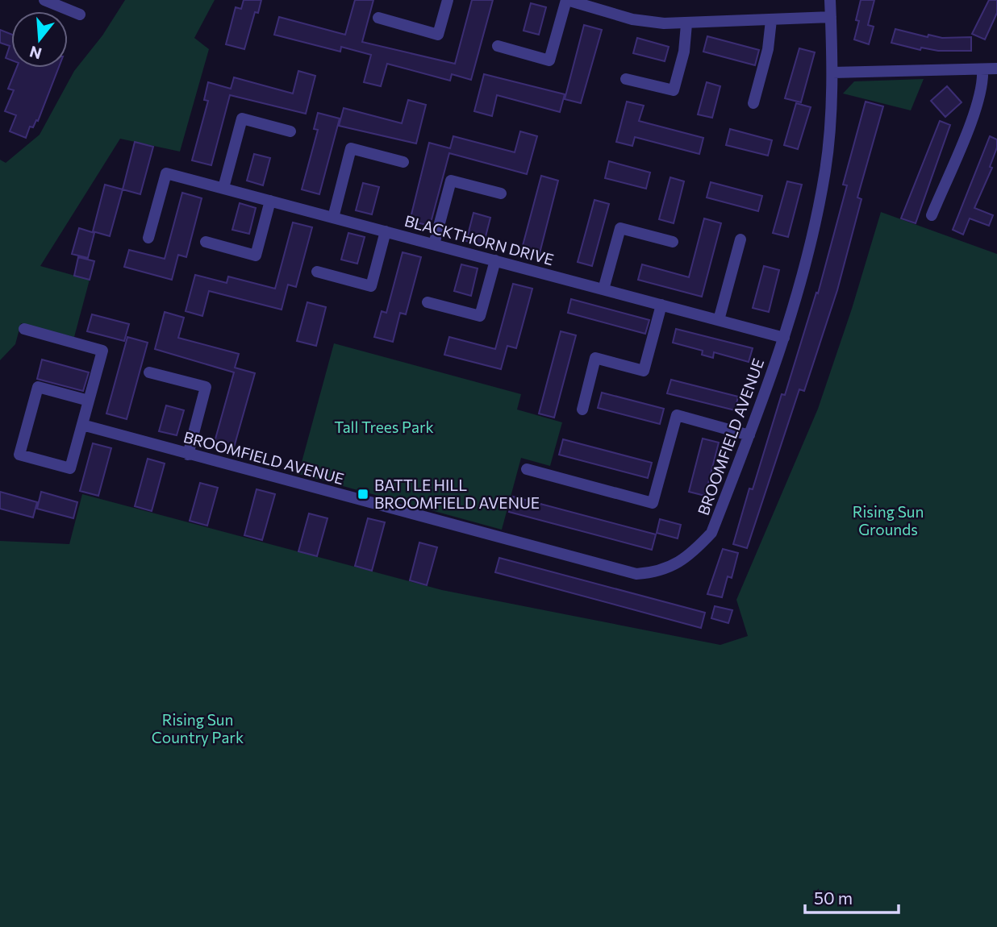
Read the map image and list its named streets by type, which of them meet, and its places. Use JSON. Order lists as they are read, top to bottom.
{
  "streets": {
    "street": ["BLACKTHORN DRIVE", "BROOMFIELD AVENUE"]
  },
  "crossings": [
    ["BLACKTHORN DRIVE", "BROOMFIELD AVENUE"]
  ],
  "parks": ["Tall Trees Park", "Rising Sun Grounds", "Rising Sun Country Park"],
  "places": {
    "transit": ["BATTLE HILL BROOMFIELD AVENUE"]
  },
  "scale_bar": "50 m",
  "north": "bottom"
}
